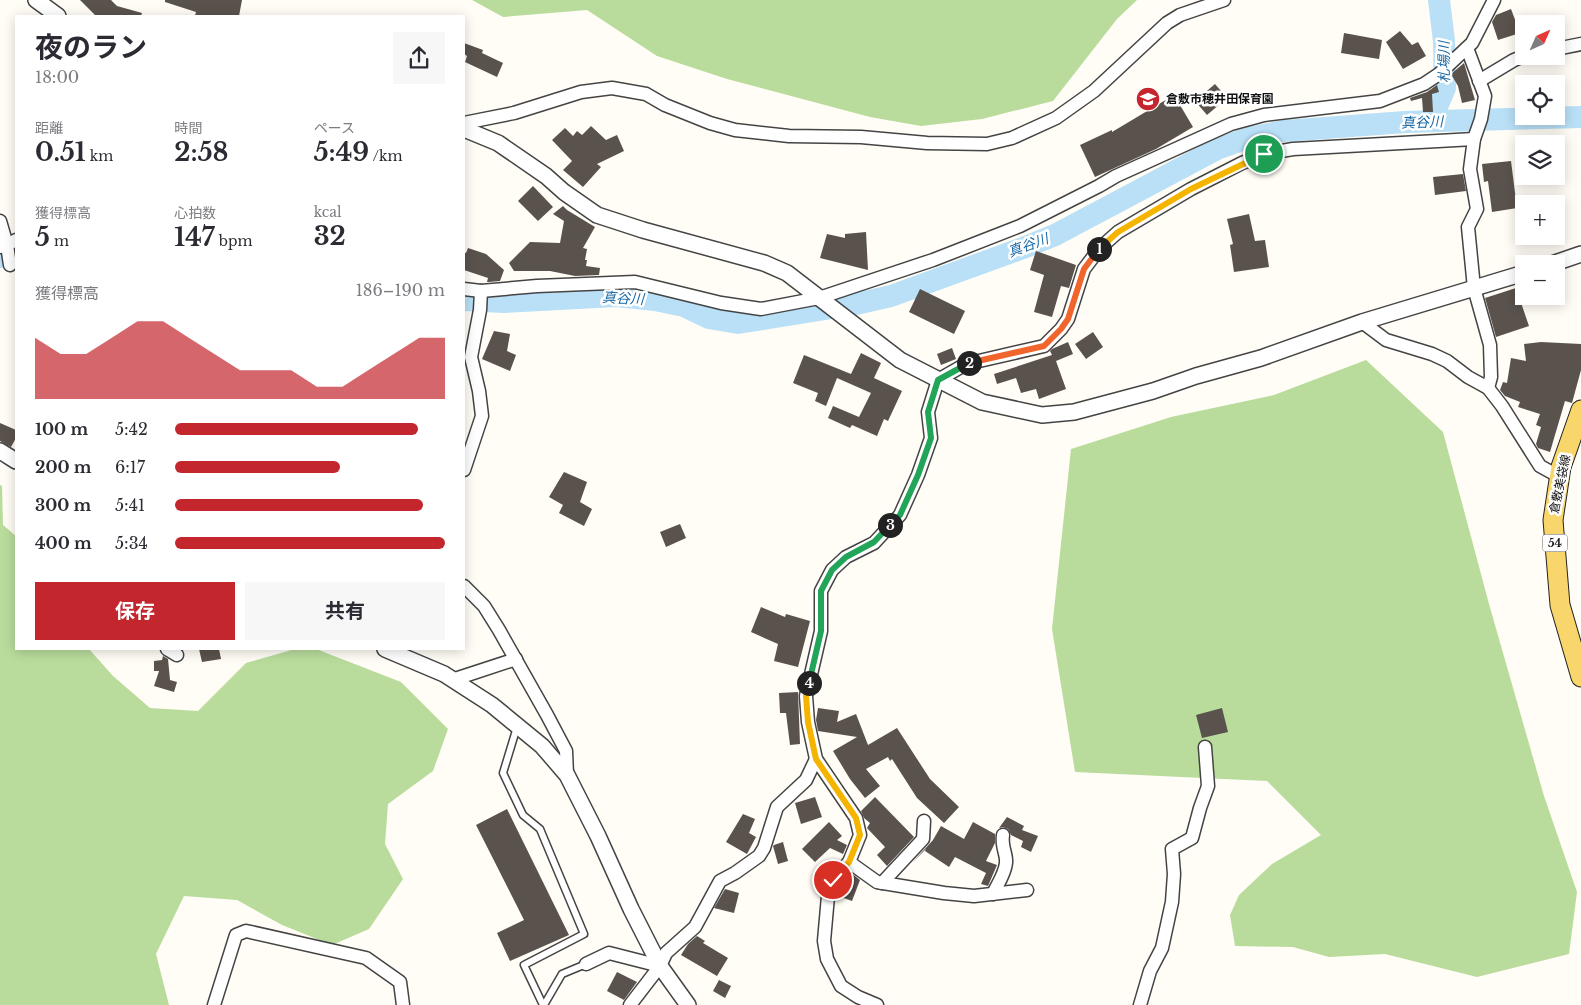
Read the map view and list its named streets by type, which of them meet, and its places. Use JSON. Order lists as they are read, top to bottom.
{
  "streets": {
    "main road": ["倉敷美袋線", "54"]
  },
  "water": ["札場川", "真谷川"],
  "places": {
    "school or university": ["倉敷市穂井田保育園"]
  },
  "north": "top right",
  "page": {
    "map_buttons": ["+", "−"],
    "heading": ["夜のラン", "18:00"],
    "stats": [
      ["距離", "0.51 km"],
      ["時間", "2:58"],
      ["ペース", "5:49 /km"],
      ["獲得標高", "5 m"],
      ["心拍数", "147 bpm"],
      ["kcal", "32"]
    ],
    "pins": [
      "1",
      "2",
      "3",
      "4"
    ],
    "chart": ["獲得標高", "186–190 m"],
    "list": [
      {
        "name": "100 m",
        "note": "5:42"
      },
      {
        "name": "200 m",
        "note": "6:17"
      },
      {
        "name": "300 m",
        "note": "5:41"
      },
      {
        "name": "400 m",
        "note": "5:34"
      }
    ],
    "buttons": ["保存", "共有"]
  }
}
